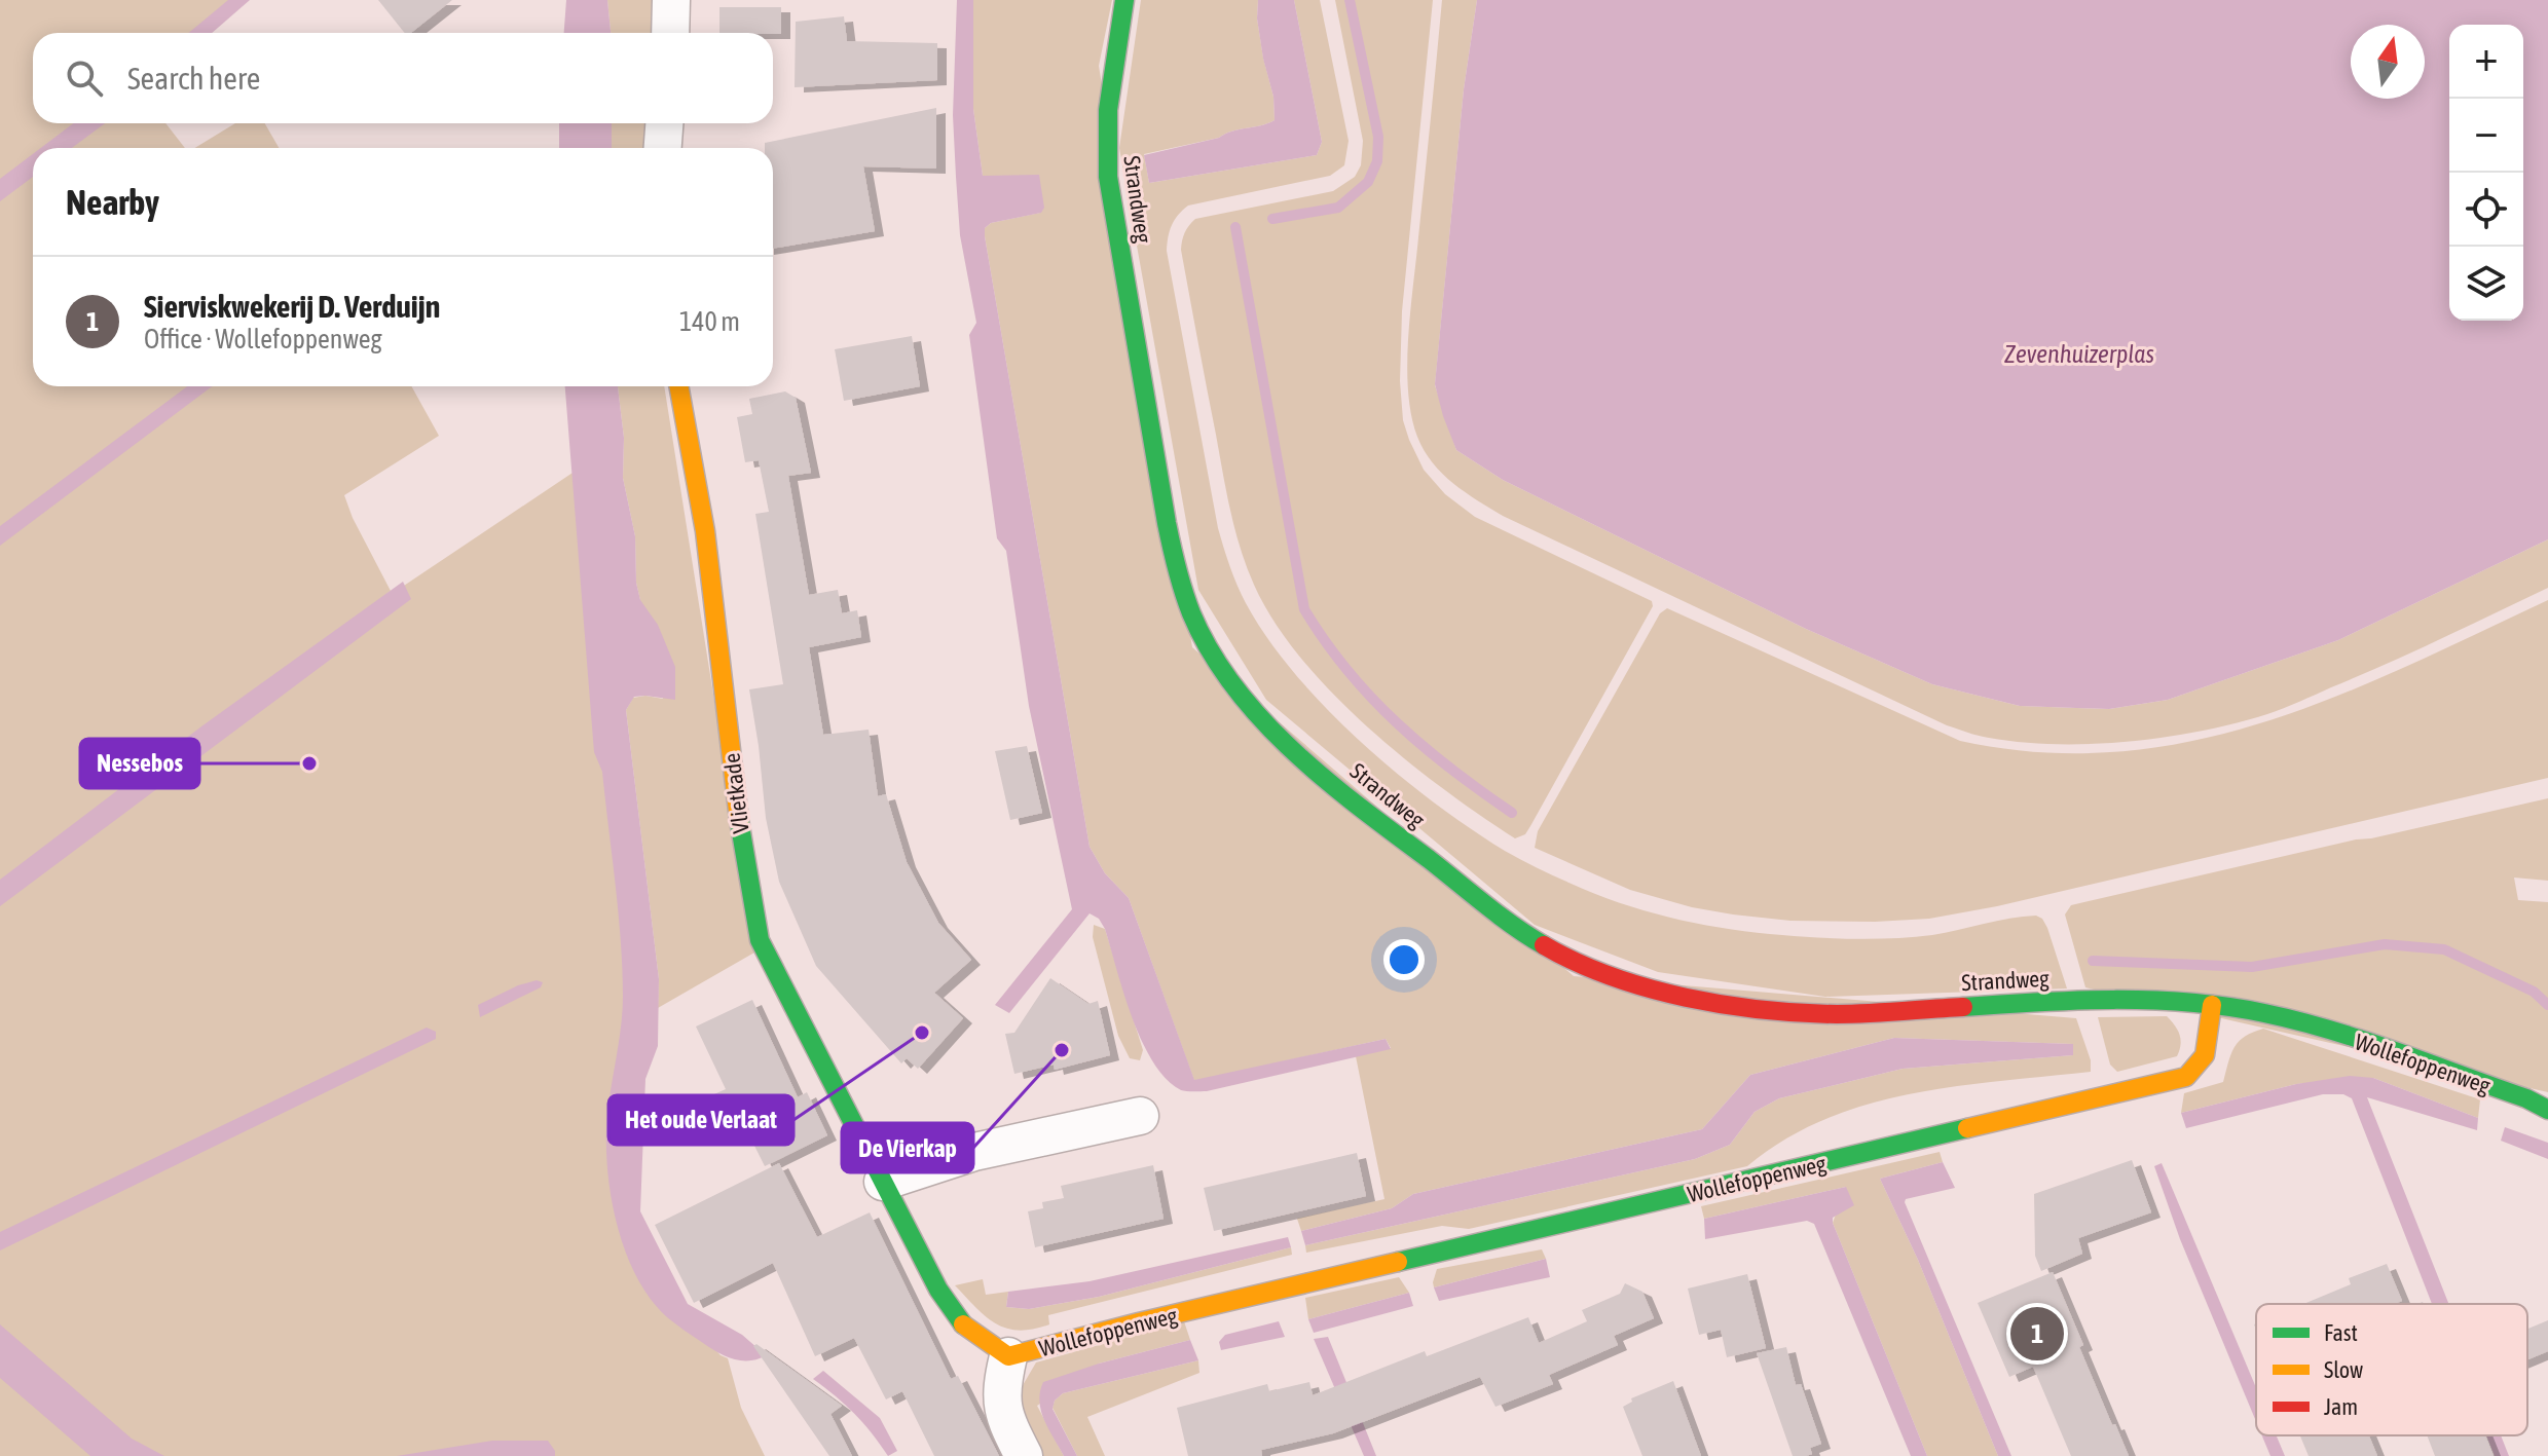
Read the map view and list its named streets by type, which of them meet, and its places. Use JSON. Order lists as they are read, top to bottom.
{
  "streets": {
    "street": ["Strandweg", "Vlietkade", "Wollefoppenweg"]
  },
  "crossings": [
    ["Strandweg", "Wollefoppenweg"],
    ["Vlietkade", "Wollefoppenweg"]
  ],
  "water": ["Zevenhuizerplas"],
  "places": ["Nessebos", "Het oude Verlaat", "De Vierkap"],
  "legend": ["Fast", "Slow", "Jam"],
  "north": "top",
  "page": {
    "map_buttons": ["+", "−"],
    "search": "Search here",
    "heading": "Nearby",
    "list": [
      {
        "mark": "1",
        "name": "Sierviskwekerij D. Verduijn",
        "note": "Office · Wollefoppenweg",
        "value": "140 m"
      }
    ],
    "pins": "1"
  }
}
